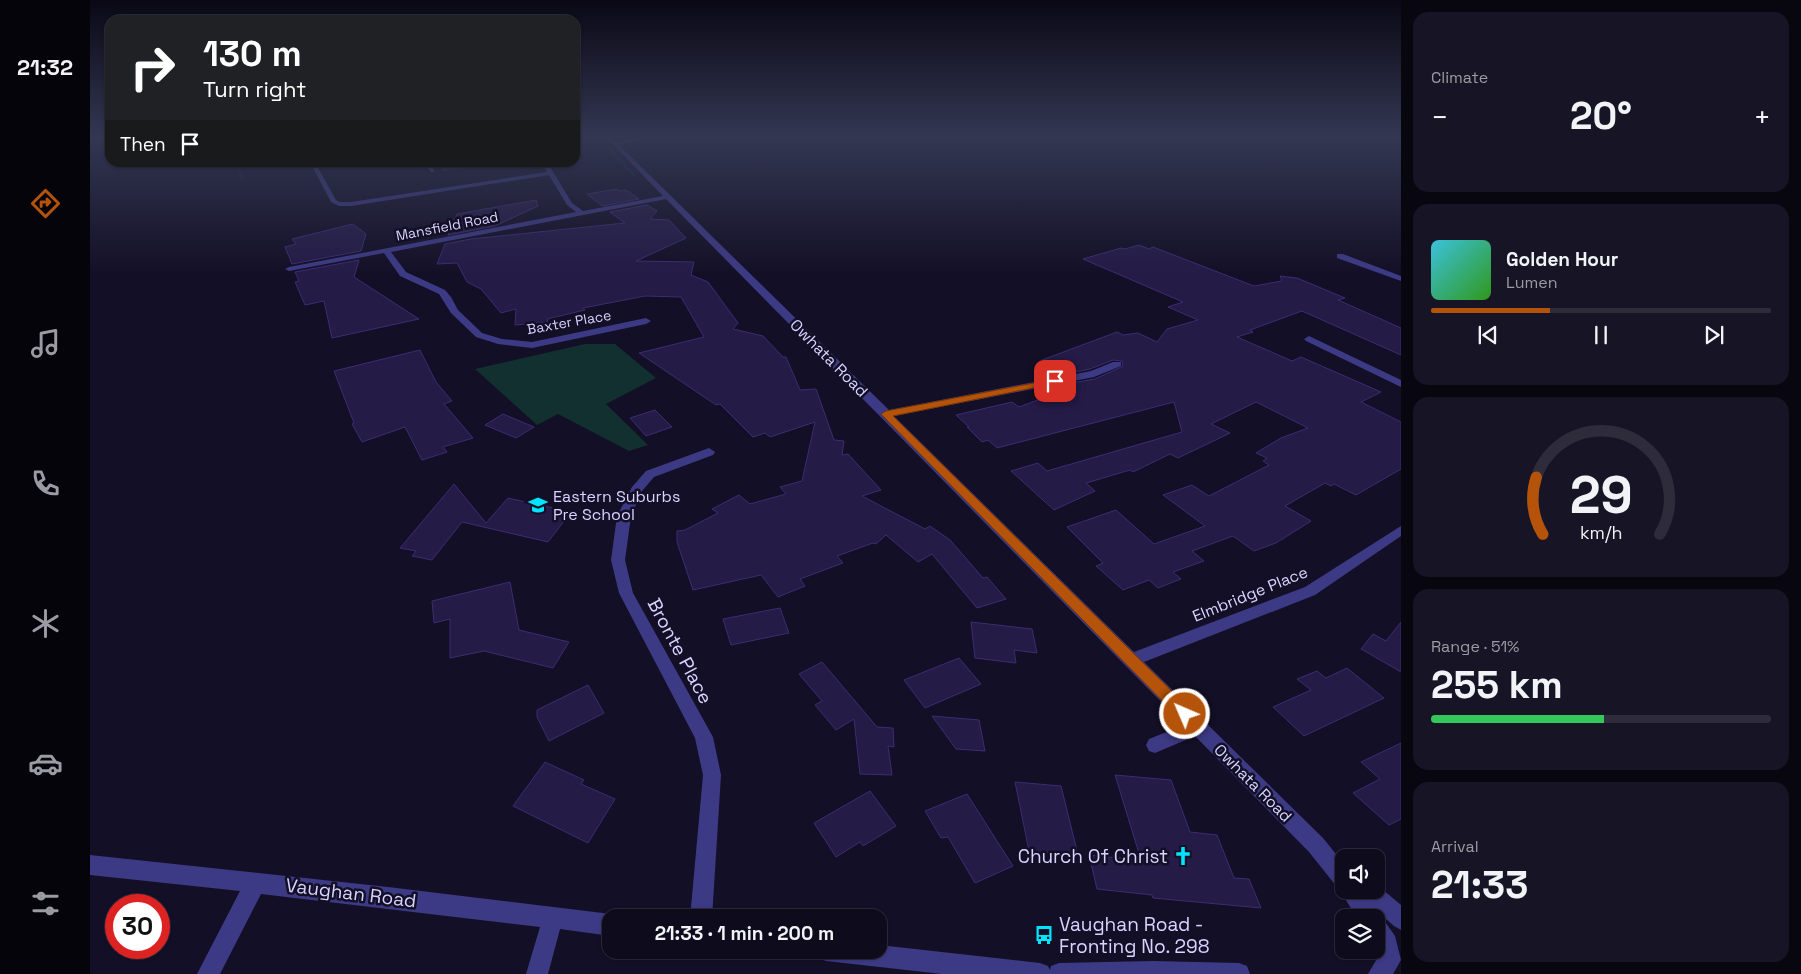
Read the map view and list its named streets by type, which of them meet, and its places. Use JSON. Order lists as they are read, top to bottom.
{
  "streets": {
    "street": [
      "Mansfield Road",
      "Baxter Place",
      "Owhata Road",
      "Elmbridge Place",
      "Bronte Place",
      "Vaughan Road"
    ]
  },
  "crossings": [
    ["Mansfield Road", "Baxter Place"],
    ["Mansfield Road", "Owhata Road"],
    ["Owhata Road", "Elmbridge Place"]
  ],
  "places": {
    "school or university": ["Eastern Suburbs Pre School"],
    "church": ["Church Of Christ"],
    "bus stop": ["Vaughan Road - Fronting No. 298"]
  },
  "page": {
    "tabs": "21:32",
    "tile": [
      "Climate",
      ["Range · 51%", "255 km"],
      ["Arrival", "21:33"]
    ],
    "turn": ["130 m", "Turn right"],
    "heat": ["−", "20°", "+"],
    "then": "Then",
    "song": ["Golden Hour", "Lumen"],
    "limit": "30",
    "trip": "21:33 · 1 min · 200 m",
    "gauge": ["29", "km/h"]
  }
}
